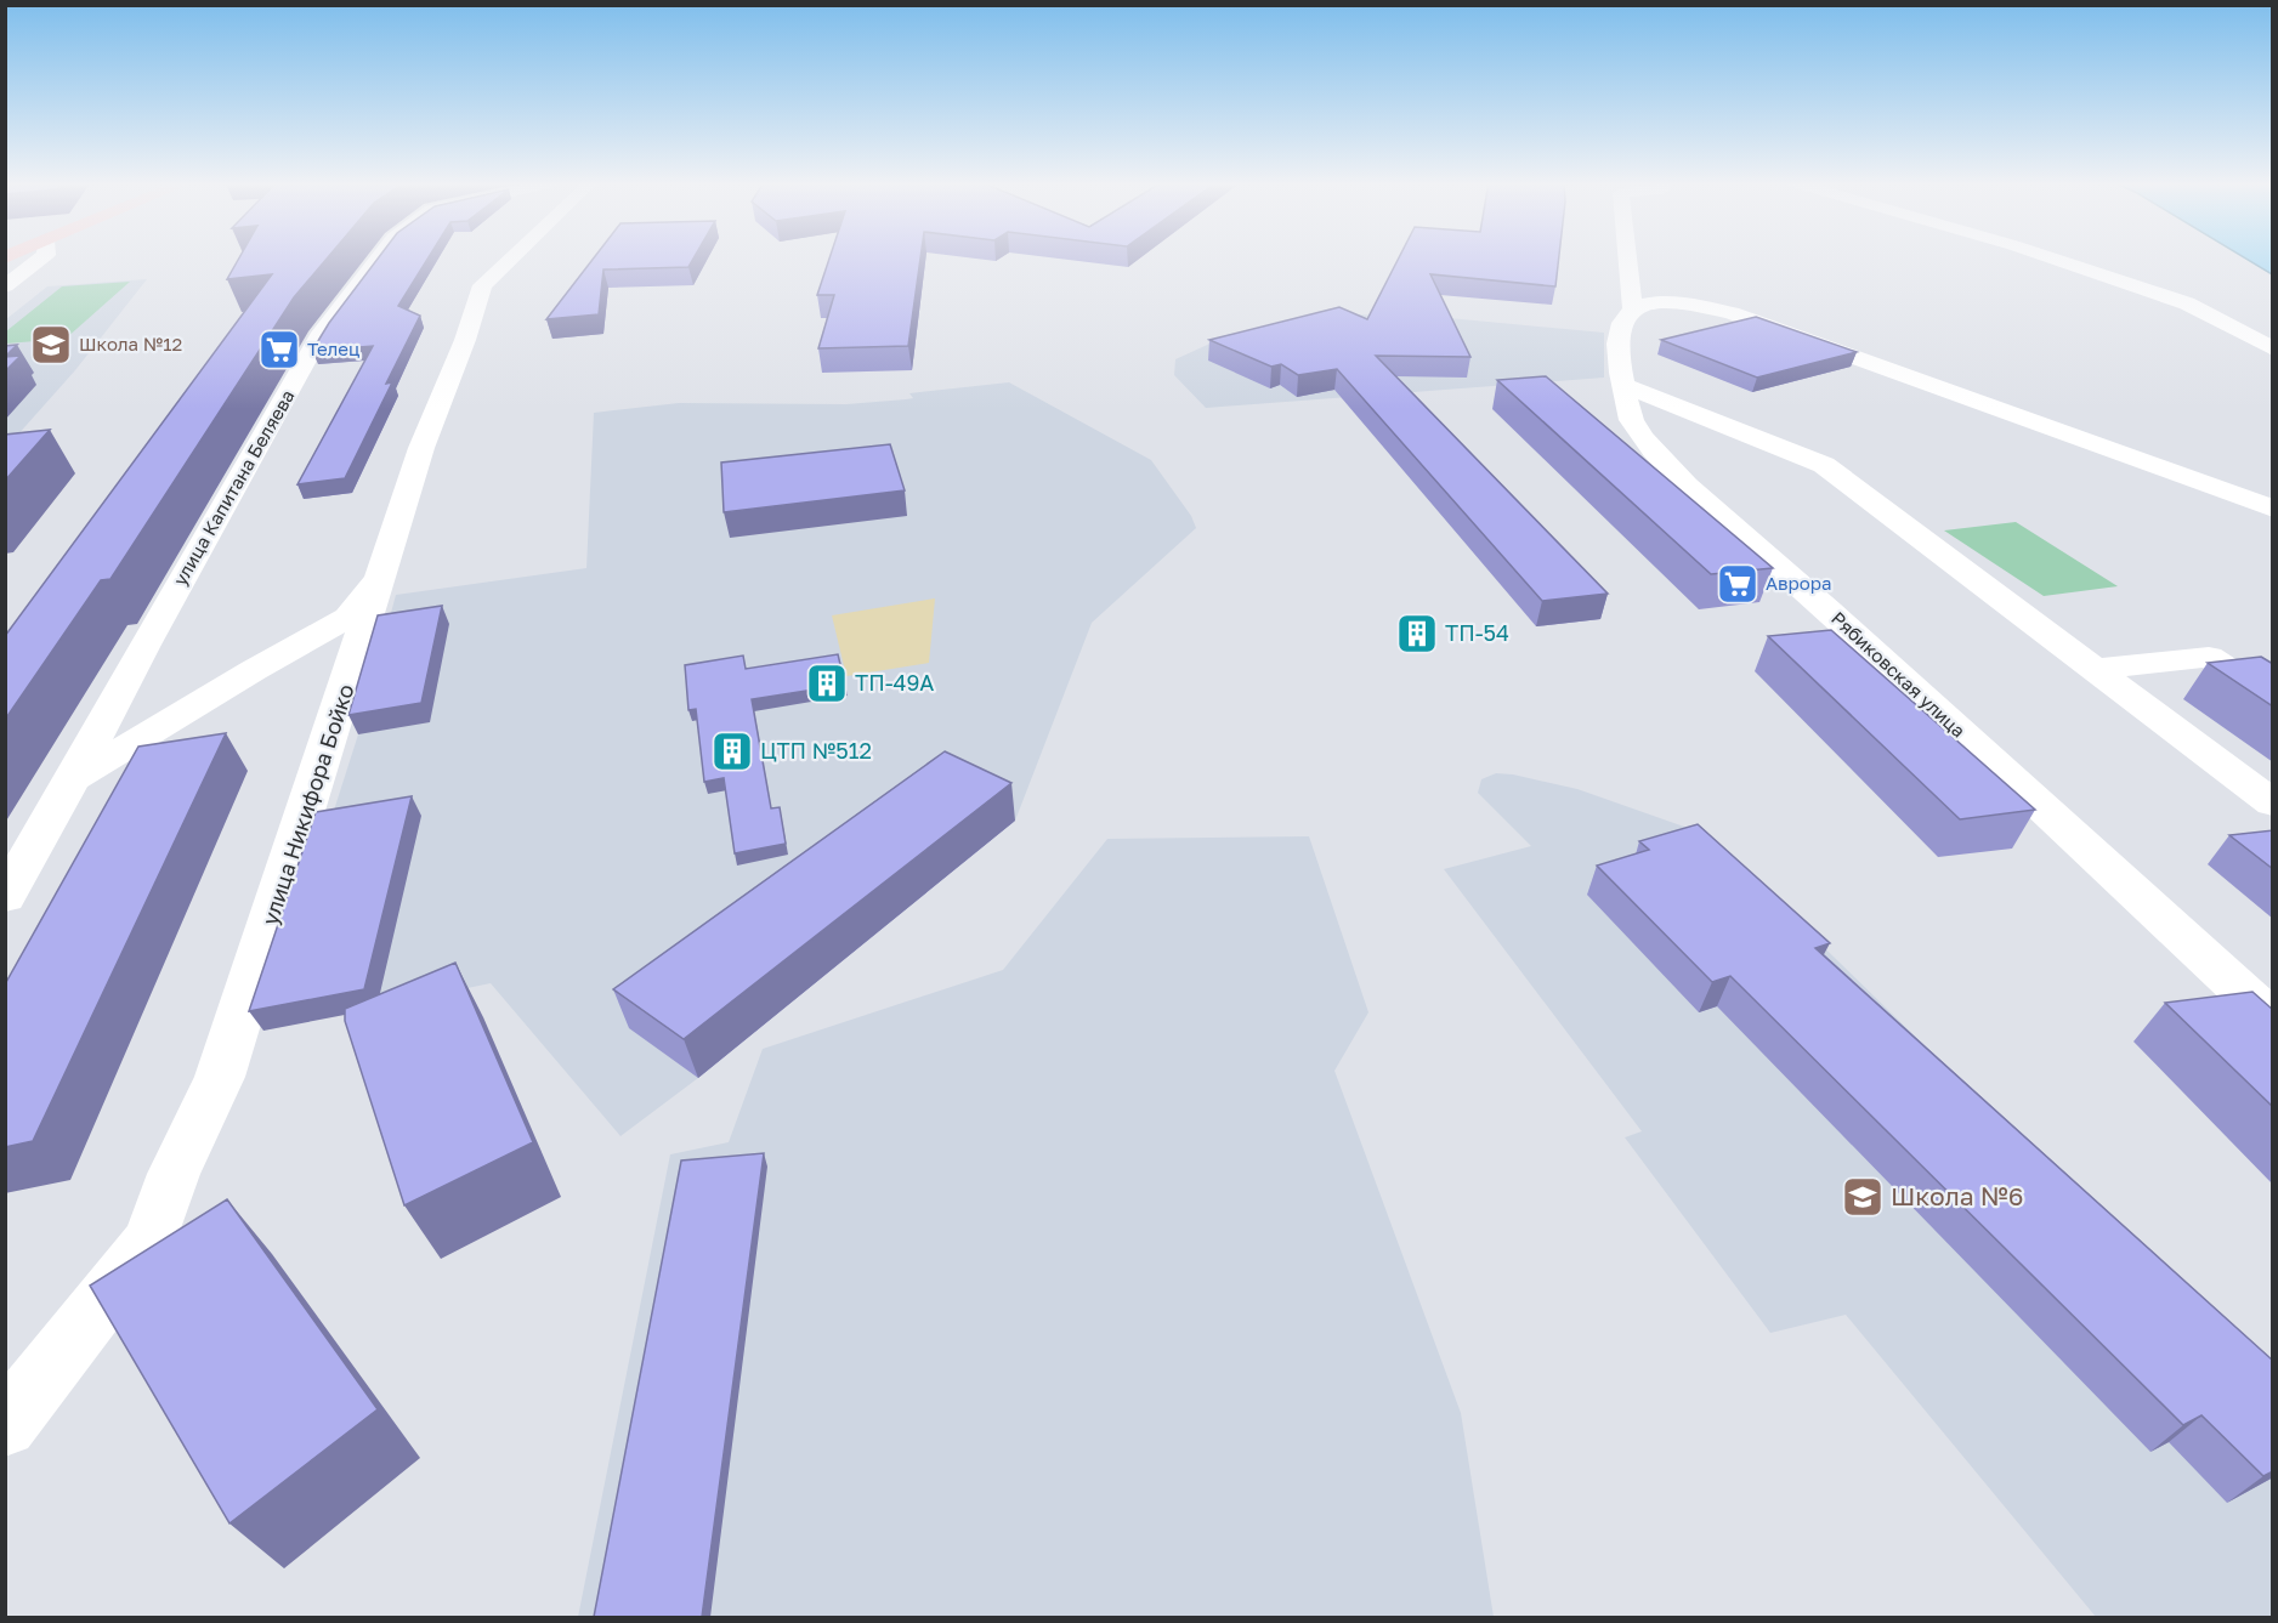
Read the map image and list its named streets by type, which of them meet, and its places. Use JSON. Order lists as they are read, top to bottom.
{
  "streets": {
    "street": ["улица Капитана Беляева", "Рябиковская улица", "улица Никифора Бойко"]
  },
  "places": {
    "school or university": ["Школа №12", "Школа №6"],
    "supermarket": ["Телец", "Аврора"],
    "building": ["ТП-54", "ТП-49А", "ЦТП №512"]
  }
}
